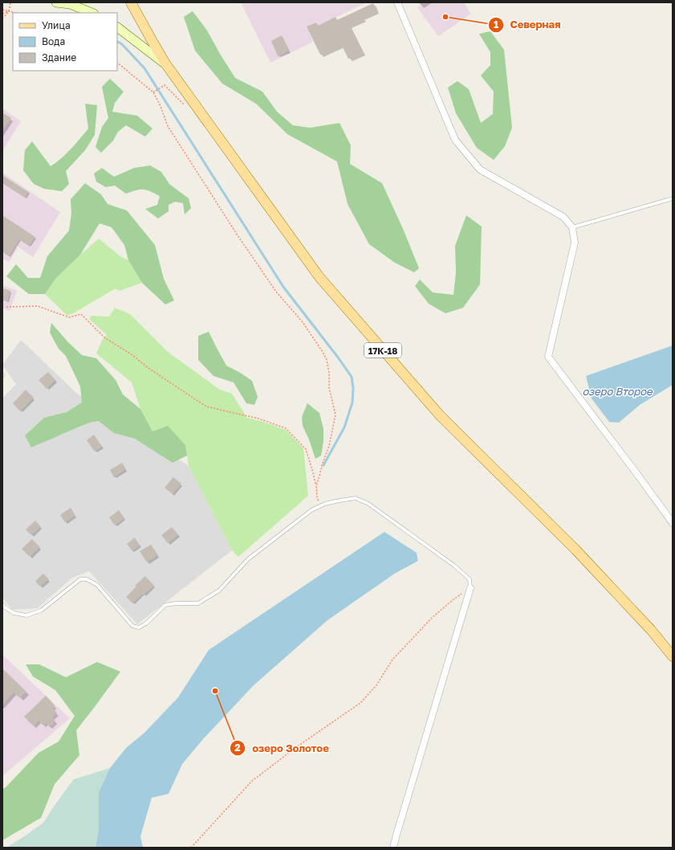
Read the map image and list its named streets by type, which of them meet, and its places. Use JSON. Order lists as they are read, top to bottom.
{
  "streets": {
    "main road": ["17К-18"]
  },
  "water": ["озеро Второе"],
  "places": ["Северная", "озеро Золотое"],
  "legend": ["Улица", "Вода", "Здание"]
}
